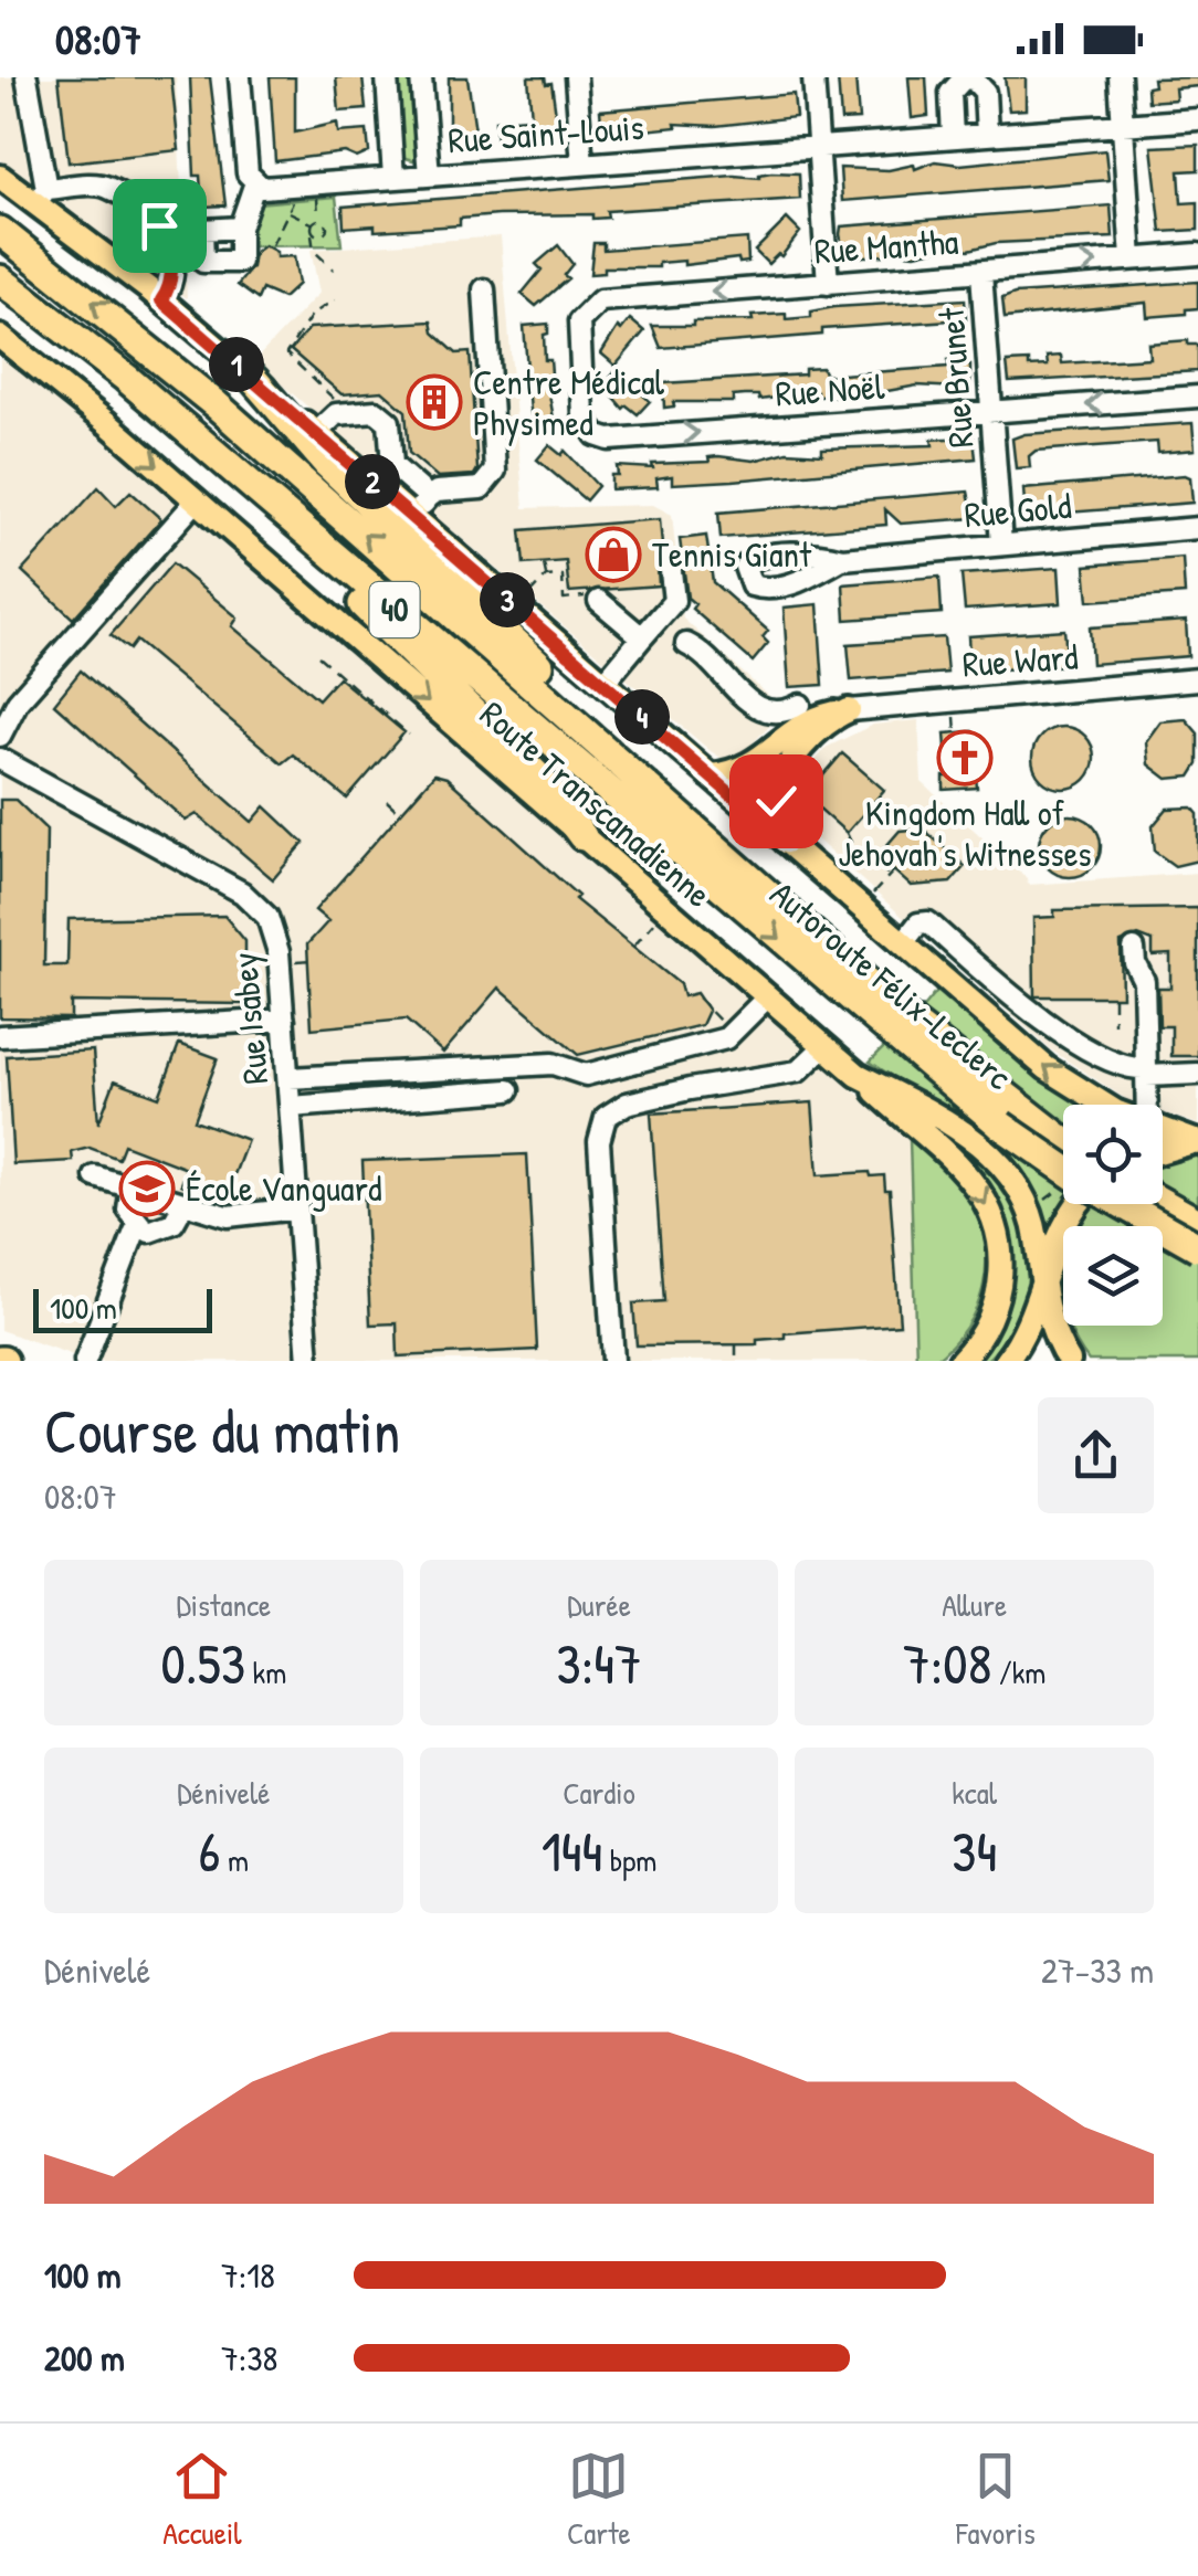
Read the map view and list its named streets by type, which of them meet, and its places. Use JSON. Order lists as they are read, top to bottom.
{
  "streets": {
    "highway": ["40", "Autoroute Félix-Leclerc"],
    "main road": ["Route Transcanadienne"],
    "street": [
      "Rue Saint-Louis",
      "Rue Mantha",
      "Rue Brunet",
      "Rue Noël",
      "Rue Gold",
      "Rue Ward",
      "Rue Isabey"
    ]
  },
  "crossings": [
    ["Rue Mantha", "Rue Brunet"],
    ["Rue Mantha", "Rue Noël"],
    ["Rue Brunet", "Rue Noël"],
    ["Rue Brunet", "Rue Gold"]
  ],
  "places": {
    "building": ["Centre Médical Physimed"],
    "shop": ["Tennis Giant"],
    "church": ["Kingdom Hall of Jehovah's Witnesses"],
    "school or university": ["École Vanguard"]
  },
  "scale_bar": "100 m",
  "page": {
    "status": "08:07",
    "pins": [
      "1",
      "2",
      "3",
      "4"
    ],
    "scale": "100 m",
    "heading": ["Course du matin", "08:07"],
    "stats": [
      ["Distance", "0.53 km"],
      ["Durée", "3:47"],
      ["Allure", "7:08 /km"],
      ["Dénivelé", "6 m"],
      ["Cardio", "144 bpm"],
      ["kcal", "34"]
    ],
    "chart": ["Dénivelé", "27–33 m"],
    "list": [
      {
        "name": "100 m",
        "note": "7:18"
      },
      {
        "name": "200 m",
        "note": "7:38"
      }
    ],
    "tabs": ["Accueil", "Carte", "Favoris"]
  }
}
